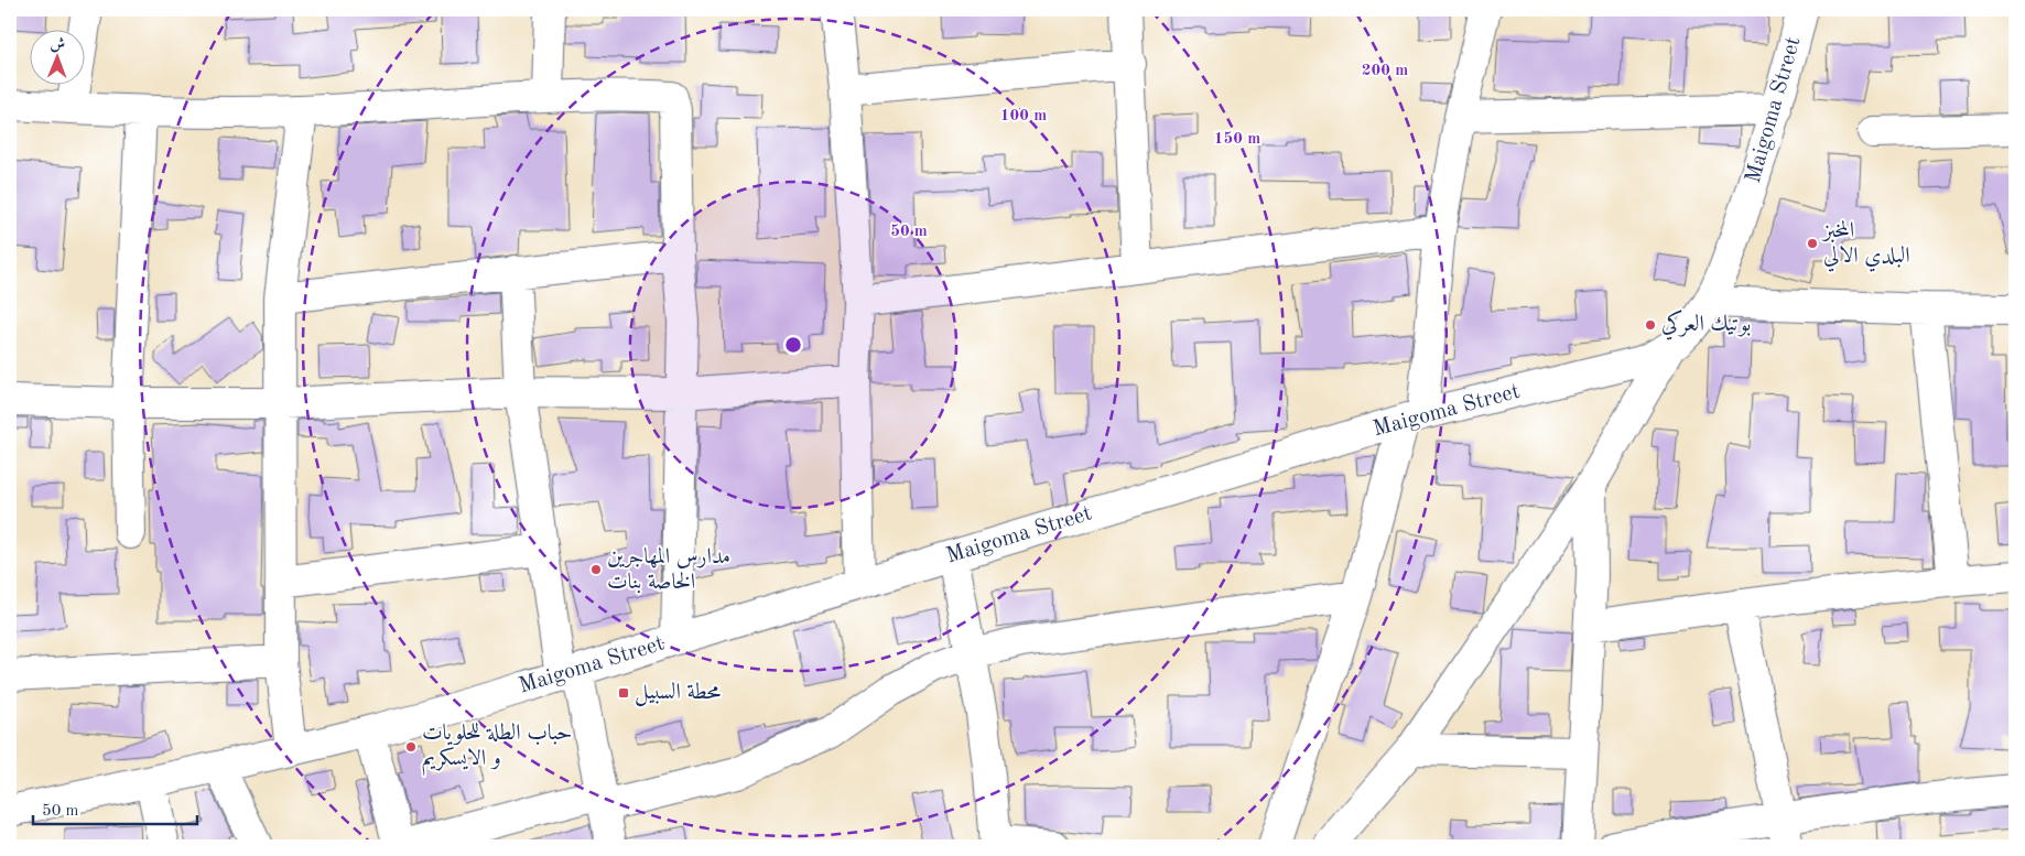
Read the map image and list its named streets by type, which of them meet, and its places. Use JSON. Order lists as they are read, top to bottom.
{
  "streets": {
    "street": ["Maigoma Street"]
  },
  "places": {
    "other": [
      "المخبز البلدي الالي",
      "بوتيك العركي",
      "مدارس المهاجرين الخاصة بنات",
      "حباب الطلة للحلويات و الايسكريم"
    ],
    "transit": ["محطة السبيل"]
  },
  "scale_bar": "50 m",
  "north": "top",
  "rings": [
    "200 m",
    "100 m",
    "150 m",
    "50 m"
  ]
}
